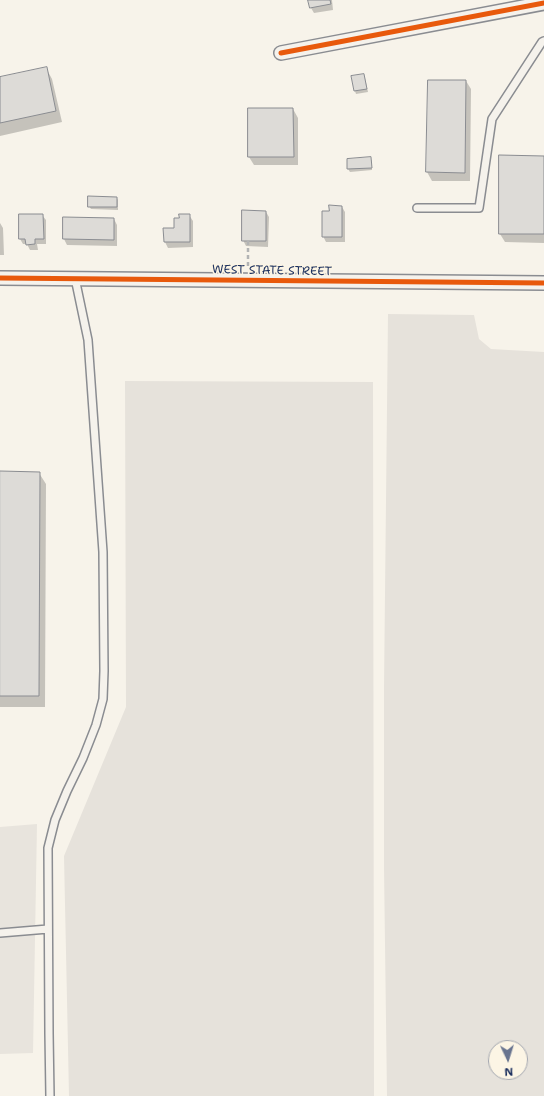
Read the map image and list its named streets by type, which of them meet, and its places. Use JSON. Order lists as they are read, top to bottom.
{
  "streets": {
    "street": ["WEST STATE STREET"]
  },
  "north": "bottom"
}
